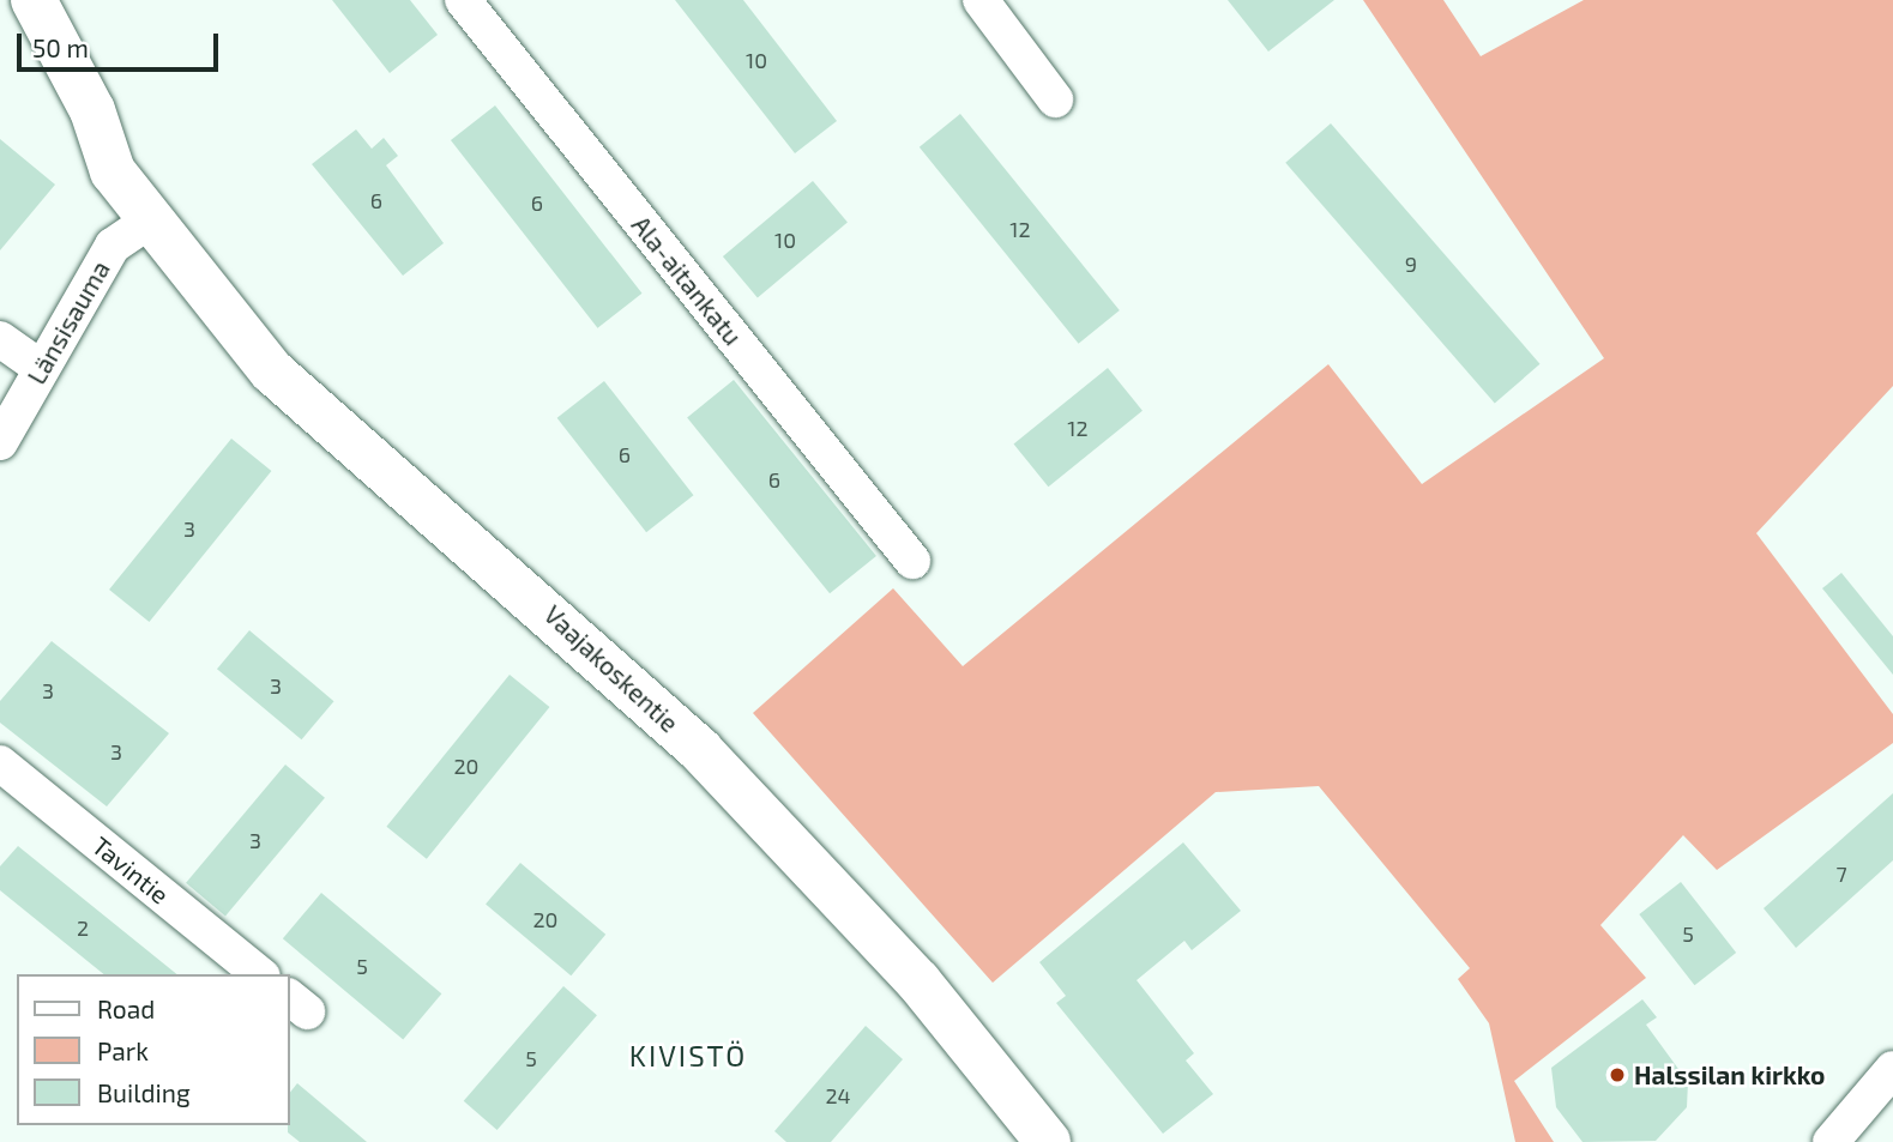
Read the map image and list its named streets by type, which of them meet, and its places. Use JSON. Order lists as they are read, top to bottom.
{
  "streets": {
    "main road": ["Vaajakoskentie"],
    "street": ["Ala-aitankatu", "Länsisauma", "Tavintie"]
  },
  "crossings": [
    ["Länsisauma", "Vaajakoskentie"]
  ],
  "districts": ["KIVISTÖ"],
  "places": ["Halssilan kirkko"],
  "house_numbers": [
    "10",
    "6",
    "6",
    "12",
    "10",
    "9",
    "12",
    "6",
    "6",
    "3",
    "3",
    "3",
    "3",
    "20",
    "3",
    "7",
    "20",
    "2",
    "5",
    "5",
    "5",
    "24"
  ],
  "legend": ["Road", "Park", "Building"],
  "scale_bar": "50 m"
}
